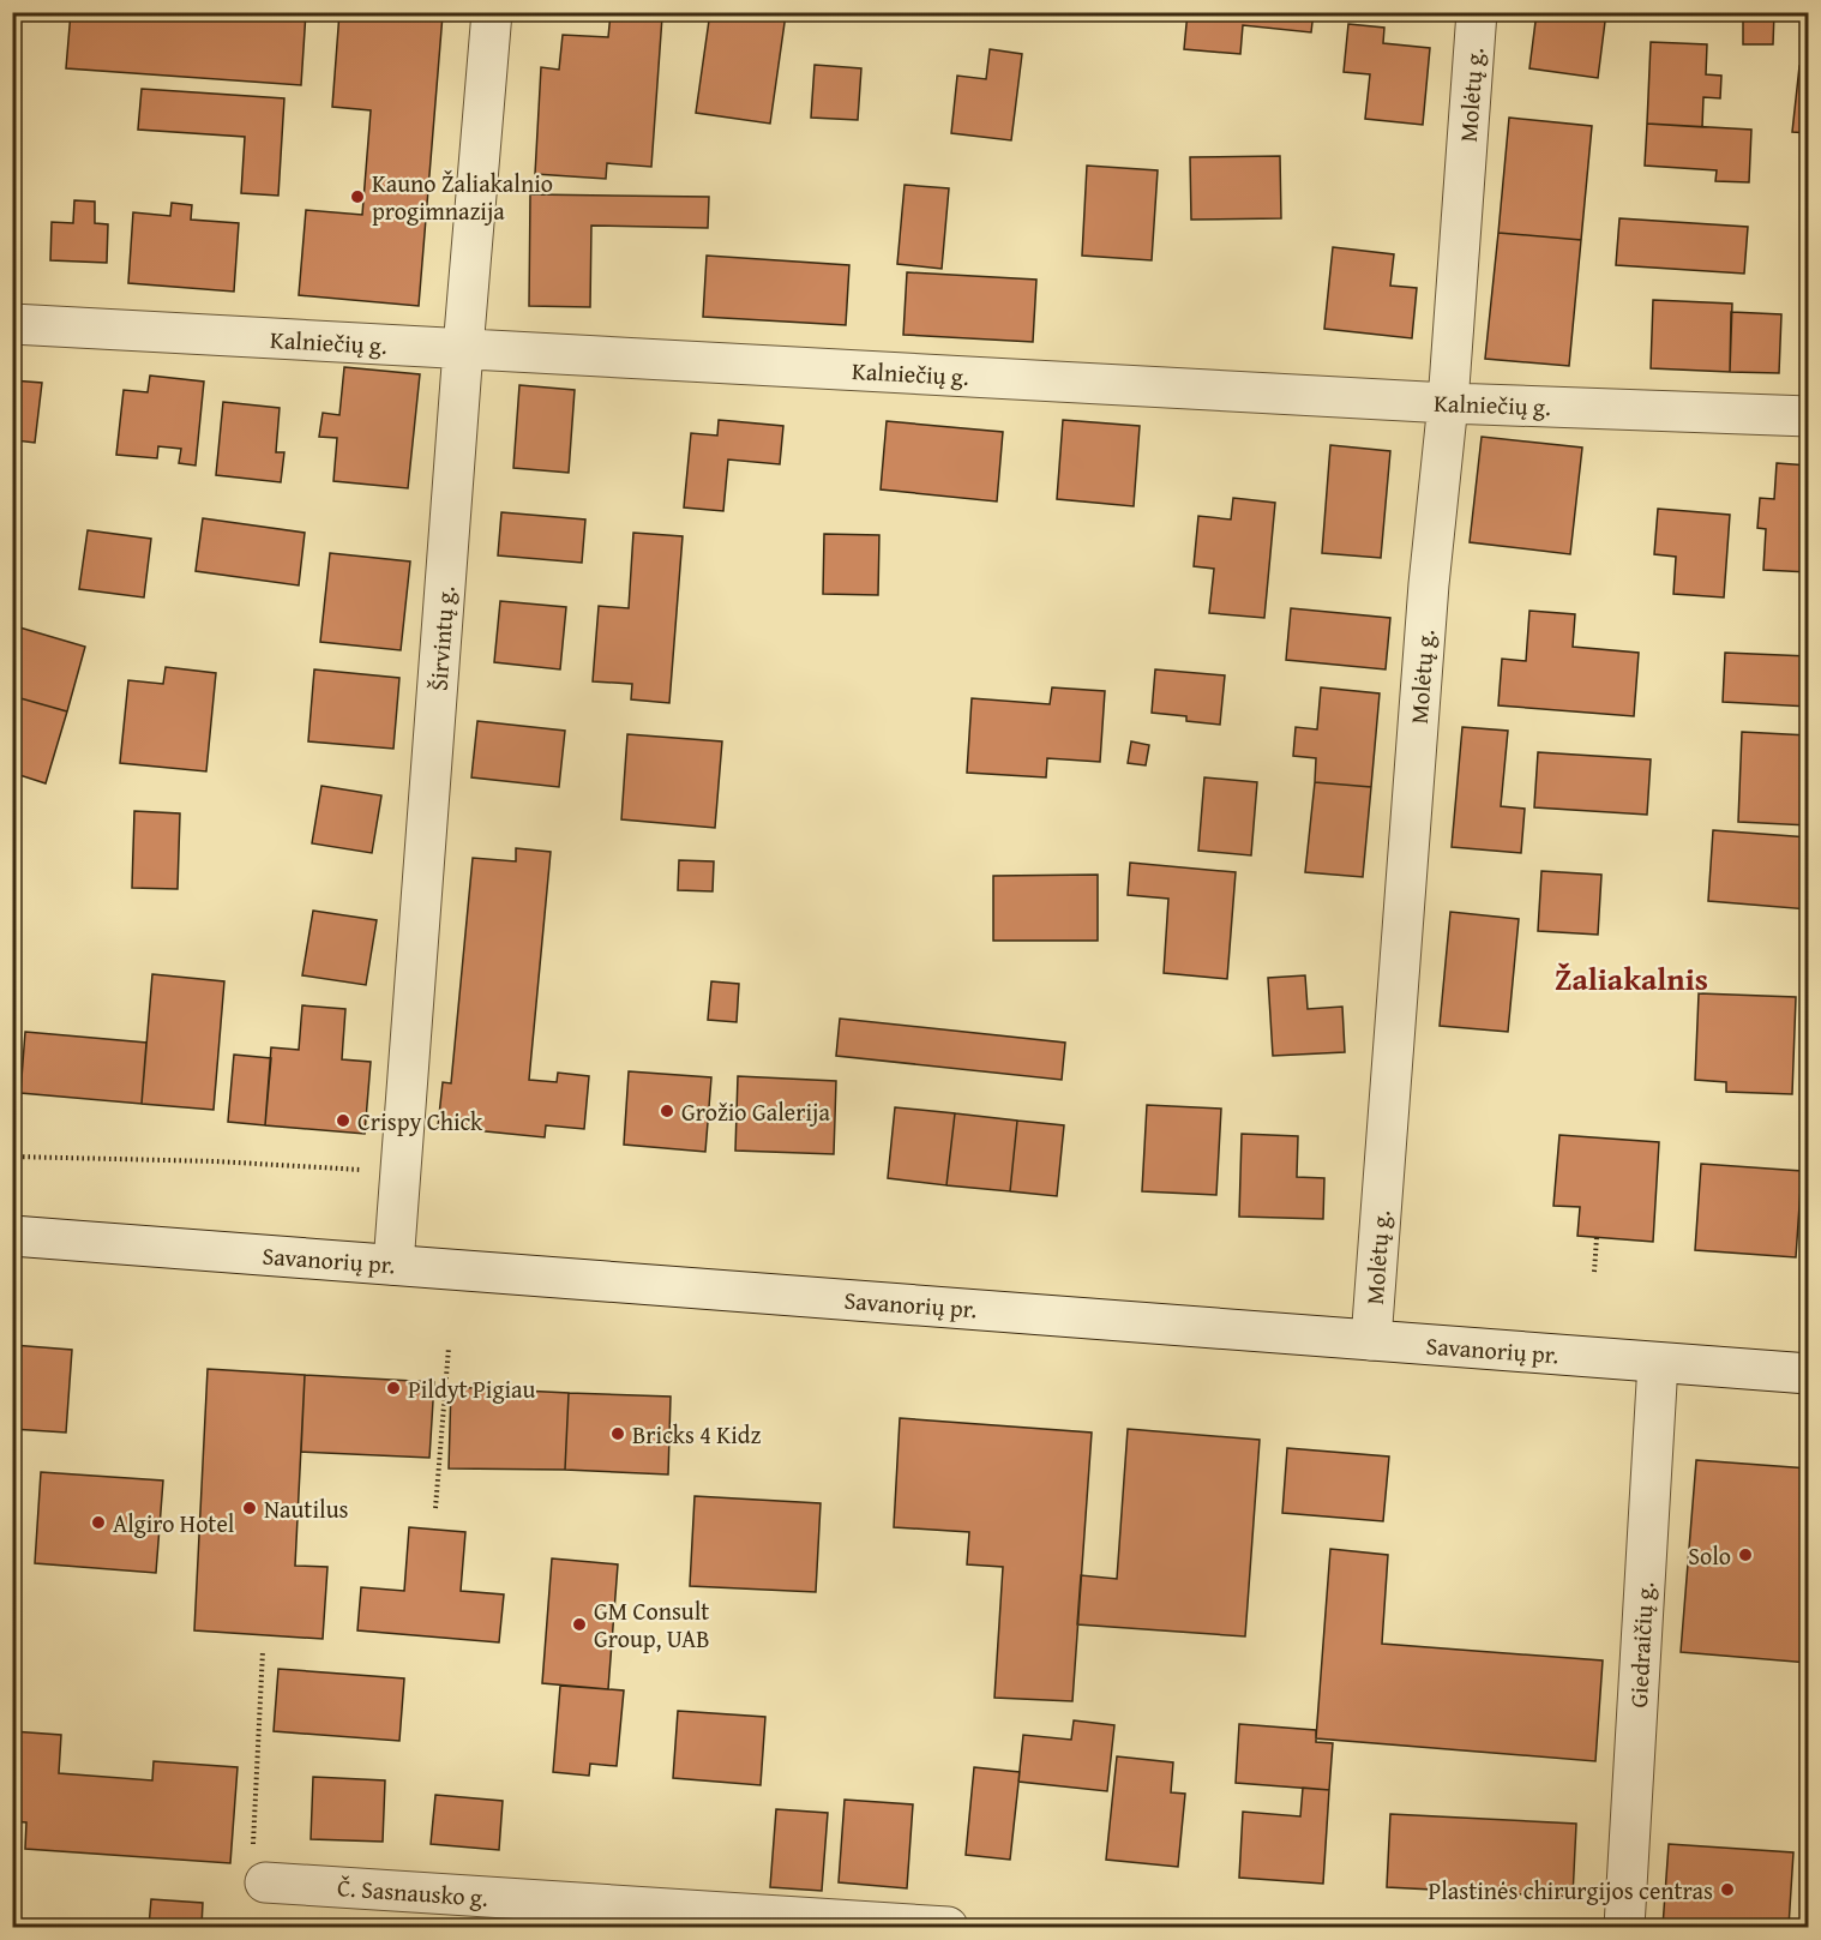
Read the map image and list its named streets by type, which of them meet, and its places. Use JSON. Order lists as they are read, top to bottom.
{
  "streets": {
    "street": [
      "Molėtų g.",
      "Kalniečių g.",
      "Širvintų g.",
      "Savanorių pr.",
      "Giedraičių g.",
      "Č. Sasnausko g."
    ]
  },
  "crossings": [
    ["Molėtų g.", "Kalniečių g."],
    ["Molėtų g.", "Savanorių pr."],
    ["Kalniečių g.", "Širvintų g."],
    ["Širvintų g.", "Savanorių pr."],
    ["Savanorių pr.", "Giedraičių g."]
  ],
  "districts": ["Žaliakalnis"],
  "places": [
    "Kauno Žaliakalnio progimnazija",
    "Grožio Galerija",
    "Crispy Chick",
    "Pildyt Pigiau",
    "Bricks 4 Kidz",
    "Nautilus",
    "Algiro Hotel",
    "Solo",
    "GM Consult Group, UAB",
    "Plastinės chirurgijos centras"
  ]
}
